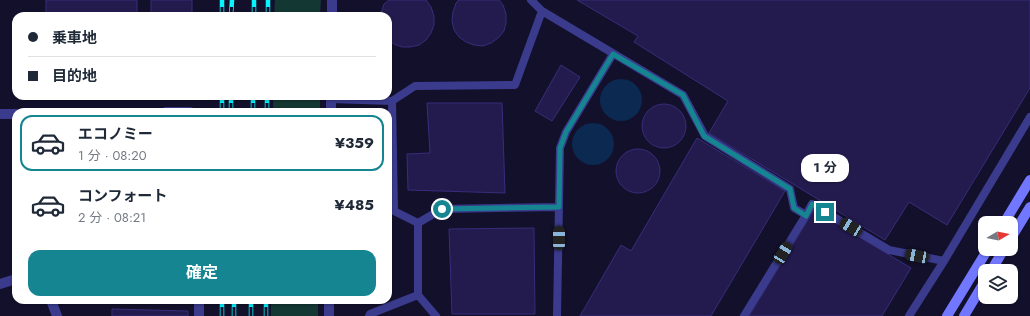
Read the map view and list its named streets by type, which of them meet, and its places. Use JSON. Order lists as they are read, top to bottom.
{
  "north": "right",
  "page": {
    "banner": ["乗車地", "目的地"],
    "list": [
      {
        "name": "エコノミー",
        "note": "1 分 · 08:20",
        "value": "¥359"
      },
      {
        "name": "コンフォート",
        "note": "2 分 · 08:21",
        "value": "¥485"
      }
    ],
    "bubble": "1 分",
    "buttons": "確定"
  }
}
